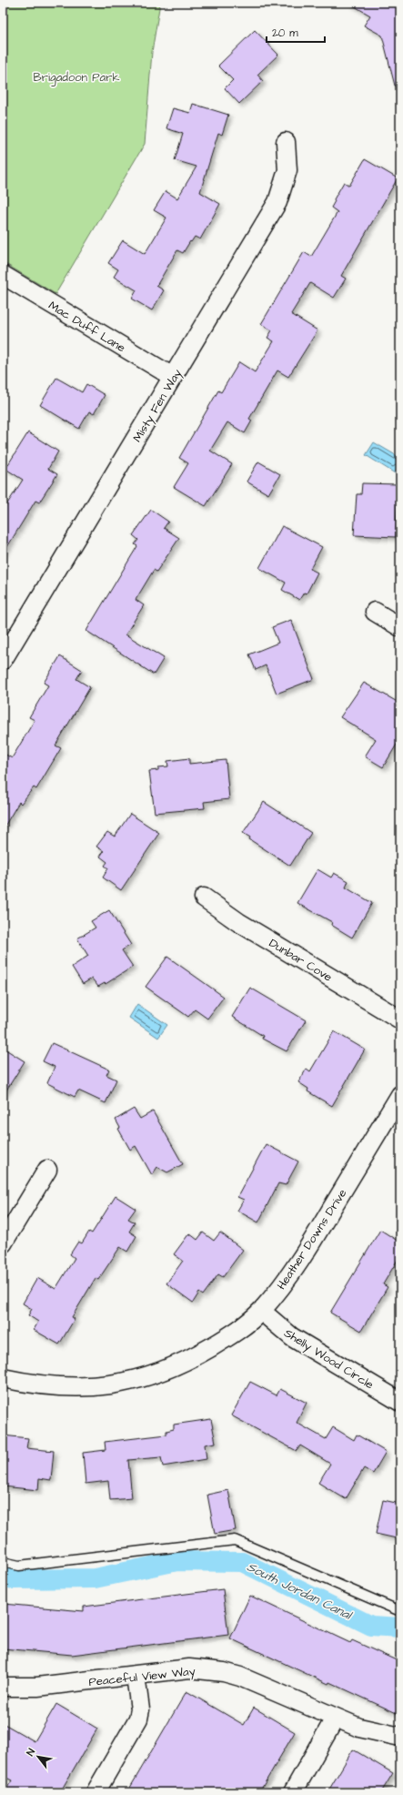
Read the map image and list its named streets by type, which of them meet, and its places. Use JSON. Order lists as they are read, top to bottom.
{
  "streets": {
    "street": [
      "Mac Duff Lane",
      "Misty Fen Way",
      "Dunbar Cove",
      "Heather Downs Drive",
      "Shelly Wood Circle",
      "Peaceful View Way"
    ]
  },
  "crossings": [
    ["Mac Duff Lane", "Misty Fen Way"],
    ["Heather Downs Drive", "Shelly Wood Circle"]
  ],
  "water": ["South Jordan Canal"],
  "parks": ["Brigadoon Park"],
  "scale_bar": "20 m",
  "north": "top left"
}
